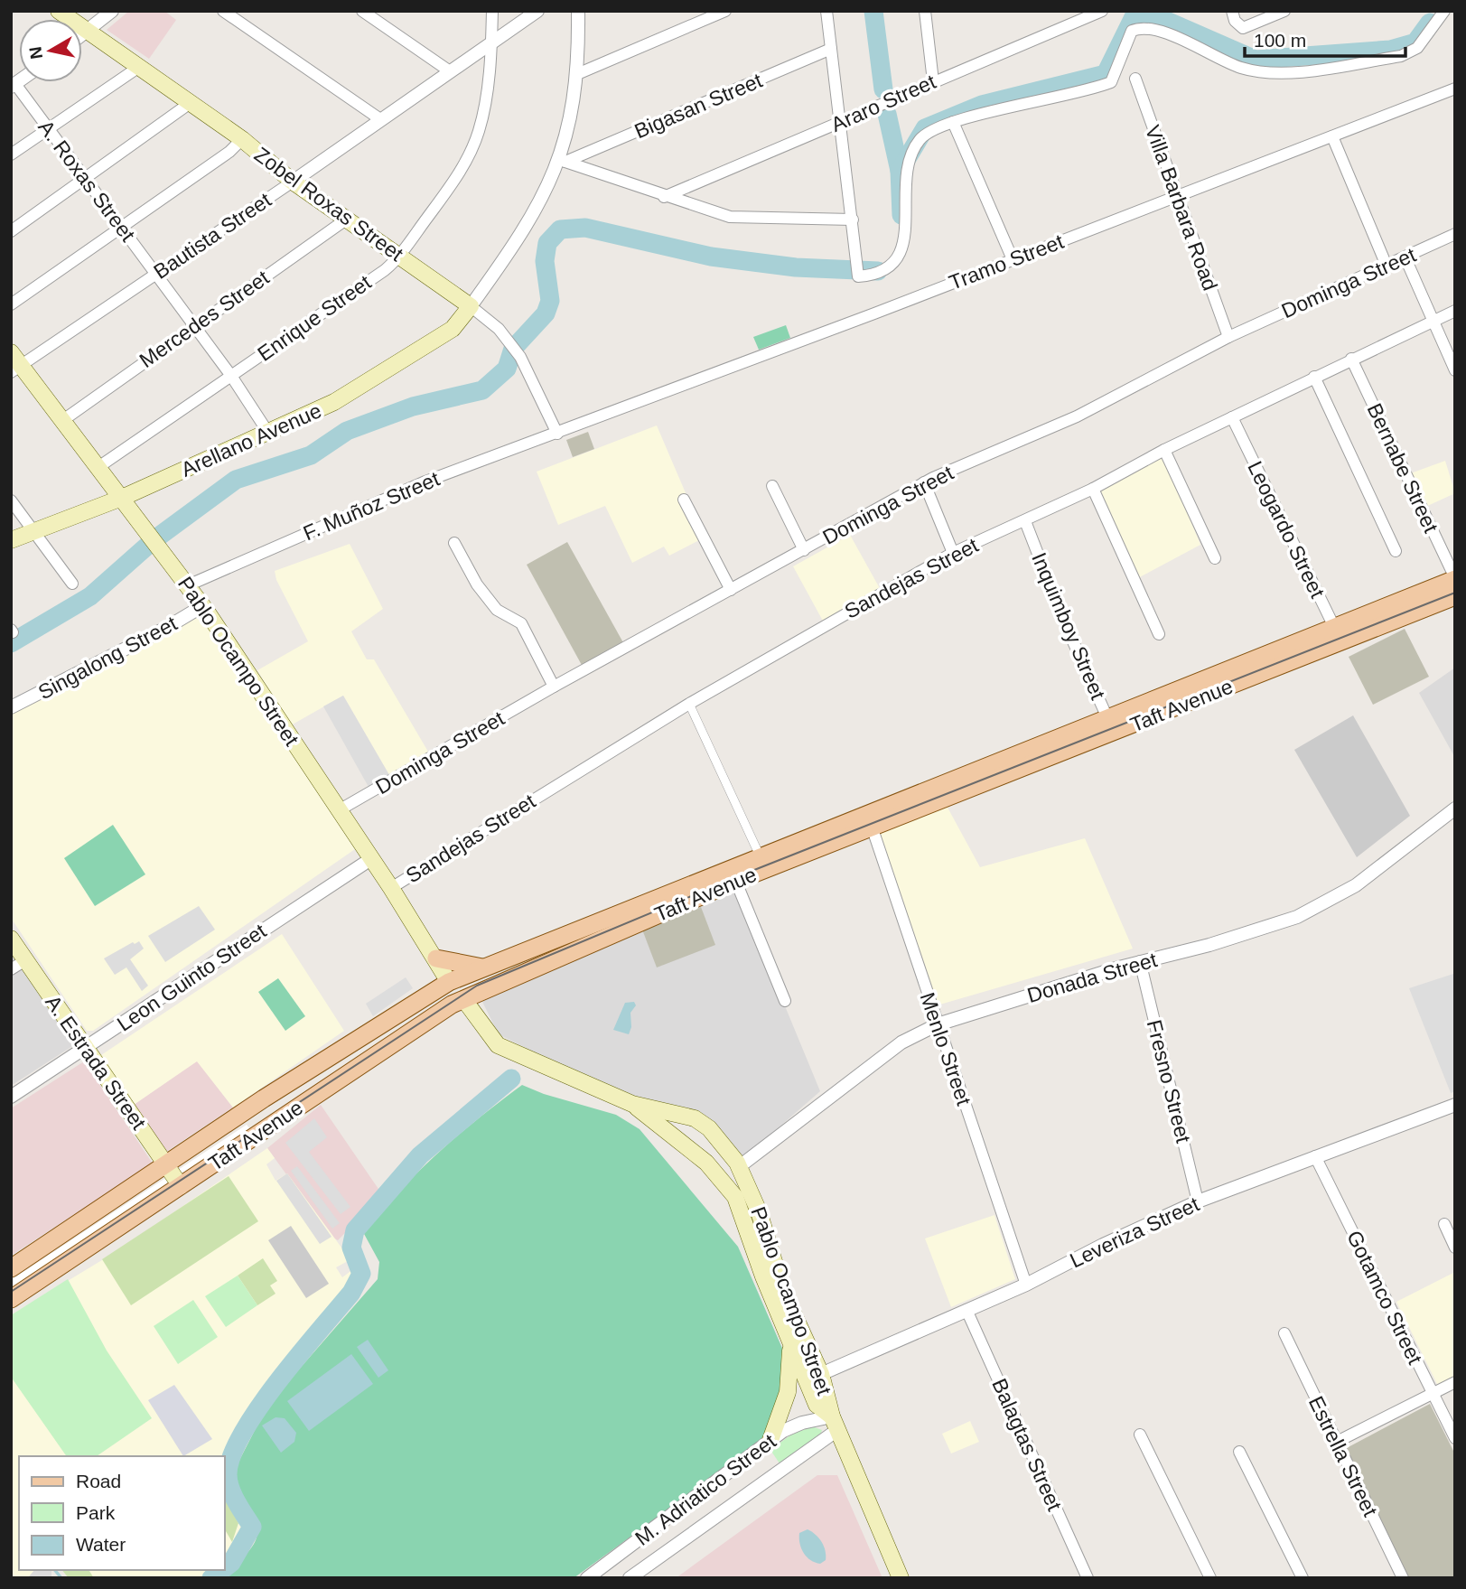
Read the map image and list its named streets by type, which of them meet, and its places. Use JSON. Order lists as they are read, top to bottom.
{
  "streets": {
    "main road": [
      "Zobel Roxas Street",
      "Arellano Avenue",
      "Pablo Ocampo Street",
      "Taft Avenue",
      "A. Estrada Street"
    ],
    "street": [
      "Araro Street",
      "Bigasan Street",
      "A. Roxas Street",
      "Villa Barbara Road",
      "Bautista Street",
      "Tramo Street",
      "Dominga Street",
      "Enrique Street",
      "Mercedes Street",
      "Bernabe Street",
      "F. Muñoz Street",
      "Leogardo Street",
      "Sandejas Street",
      "Inquimboy Street",
      "Singalong Street",
      "Leon Guinto Street",
      "Donada Street",
      "Menlo Street",
      "Fresno Street",
      "Leveriza Street",
      "Gotamco Street",
      "Balagtas Street",
      "Estrella Street",
      "M. Adriatico Street"
    ]
  },
  "crossings": [
    ["A. Roxas Street", "Bautista Street"],
    ["A. Roxas Street", "Enrique Street"],
    ["A. Roxas Street", "Mercedes Street"],
    ["A. Roxas Street", "Arellano Avenue"],
    ["Zobel Roxas Street", "Bautista Street"],
    ["Zobel Roxas Street", "Tramo Street"],
    ["Zobel Roxas Street", "Enrique Street"],
    ["Zobel Roxas Street", "Mercedes Street"],
    ["Zobel Roxas Street", "Arellano Avenue"],
    ["Zobel Roxas Street", "F. Muñoz Street"],
    ["Villa Barbara Road", "Tramo Street"],
    ["Villa Barbara Road", "Dominga Street"],
    ["Bautista Street", "Enrique Street"],
    ["Bautista Street", "Pablo Ocampo Street"],
    ["Tramo Street", "F. Muñoz Street"],
    ["Dominga Street", "Pablo Ocampo Street"],
    ["Enrique Street", "Pablo Ocampo Street"],
    ["Mercedes Street", "Pablo Ocampo Street"],
    ["Arellano Avenue", "Pablo Ocampo Street"],
    ["Bernabe Street", "Sandejas Street"],
    ["Bernabe Street", "Taft Avenue"],
    ["F. Muñoz Street", "Pablo Ocampo Street"],
    ["Leogardo Street", "Sandejas Street"],
    ["Leogardo Street", "Taft Avenue"],
    ["Sandejas Street", "Inquimboy Street"],
    ["Sandejas Street", "Pablo Ocampo Street"],
    ["Inquimboy Street", "Taft Avenue"],
    ["Singalong Street", "Pablo Ocampo Street"],
    ["Pablo Ocampo Street", "Taft Avenue"],
    ["Pablo Ocampo Street", "Leon Guinto Street"],
    ["Pablo Ocampo Street", "Donada Street"],
    ["Pablo Ocampo Street", "Leveriza Street"],
    ["Pablo Ocampo Street", "M. Adriatico Street"],
    ["Taft Avenue", "Menlo Street"],
    ["Taft Avenue", "A. Estrada Street"],
    ["Leon Guinto Street", "A. Estrada Street"],
    ["Donada Street", "Menlo Street"],
    ["Donada Street", "Fresno Street"],
    ["Menlo Street", "Leveriza Street"],
    ["Fresno Street", "Leveriza Street"],
    ["Leveriza Street", "Gotamco Street"],
    ["Leveriza Street", "Balagtas Street"]
  ],
  "legend": ["Road", "Park", "Water"],
  "scale_bar": "100 m",
  "north": "left"
}
